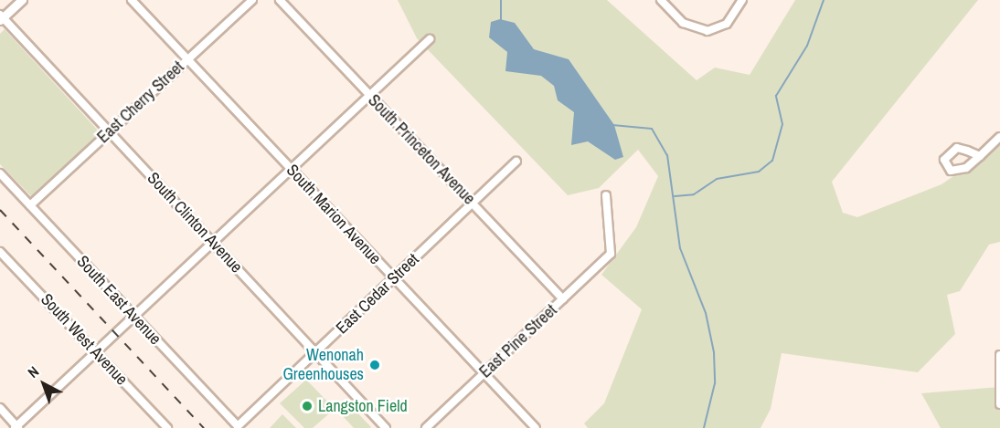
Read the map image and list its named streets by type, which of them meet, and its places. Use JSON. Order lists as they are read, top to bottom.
{
  "streets": {
    "street": [
      "East Cherry Street",
      "South Princeton Avenue",
      "South Marion Avenue",
      "South Clinton Avenue",
      "East Cedar Street",
      "South East Avenue",
      "South West Avenue",
      "East Pine Street"
    ]
  },
  "crossings": [
    ["East Cherry Street", "South Marion Avenue"],
    ["East Cherry Street", "South Clinton Avenue"],
    ["East Cherry Street", "South East Avenue"],
    ["South Princeton Avenue", "East Cedar Street"],
    ["South Princeton Avenue", "East Pine Street"],
    ["South Marion Avenue", "East Cedar Street"],
    ["South Marion Avenue", "East Pine Street"],
    ["South Clinton Avenue", "East Cedar Street"],
    ["East Cedar Street", "South East Avenue"]
  ],
  "places": ["Wenonah Greenhouses", "Langston Field"],
  "north": "top left"
}
